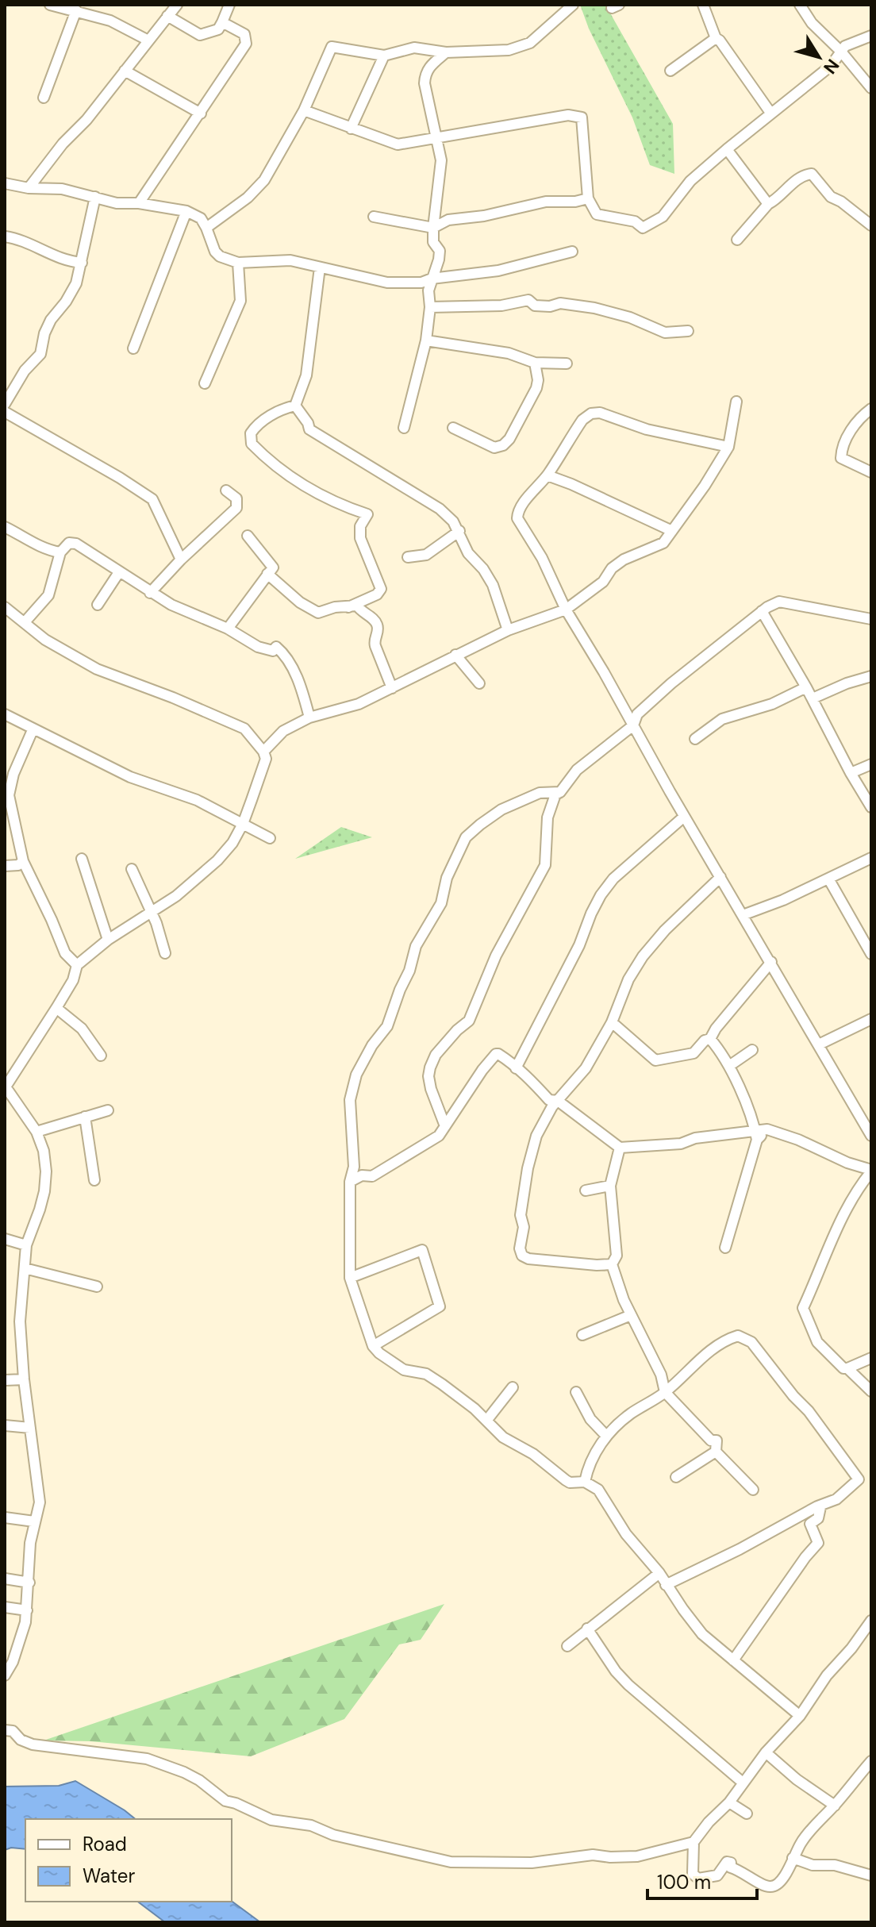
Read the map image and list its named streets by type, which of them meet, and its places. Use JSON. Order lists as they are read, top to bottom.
{
  "legend": ["Road", "Water"],
  "scale_bar": "100 m",
  "north": "bottom right"
}
